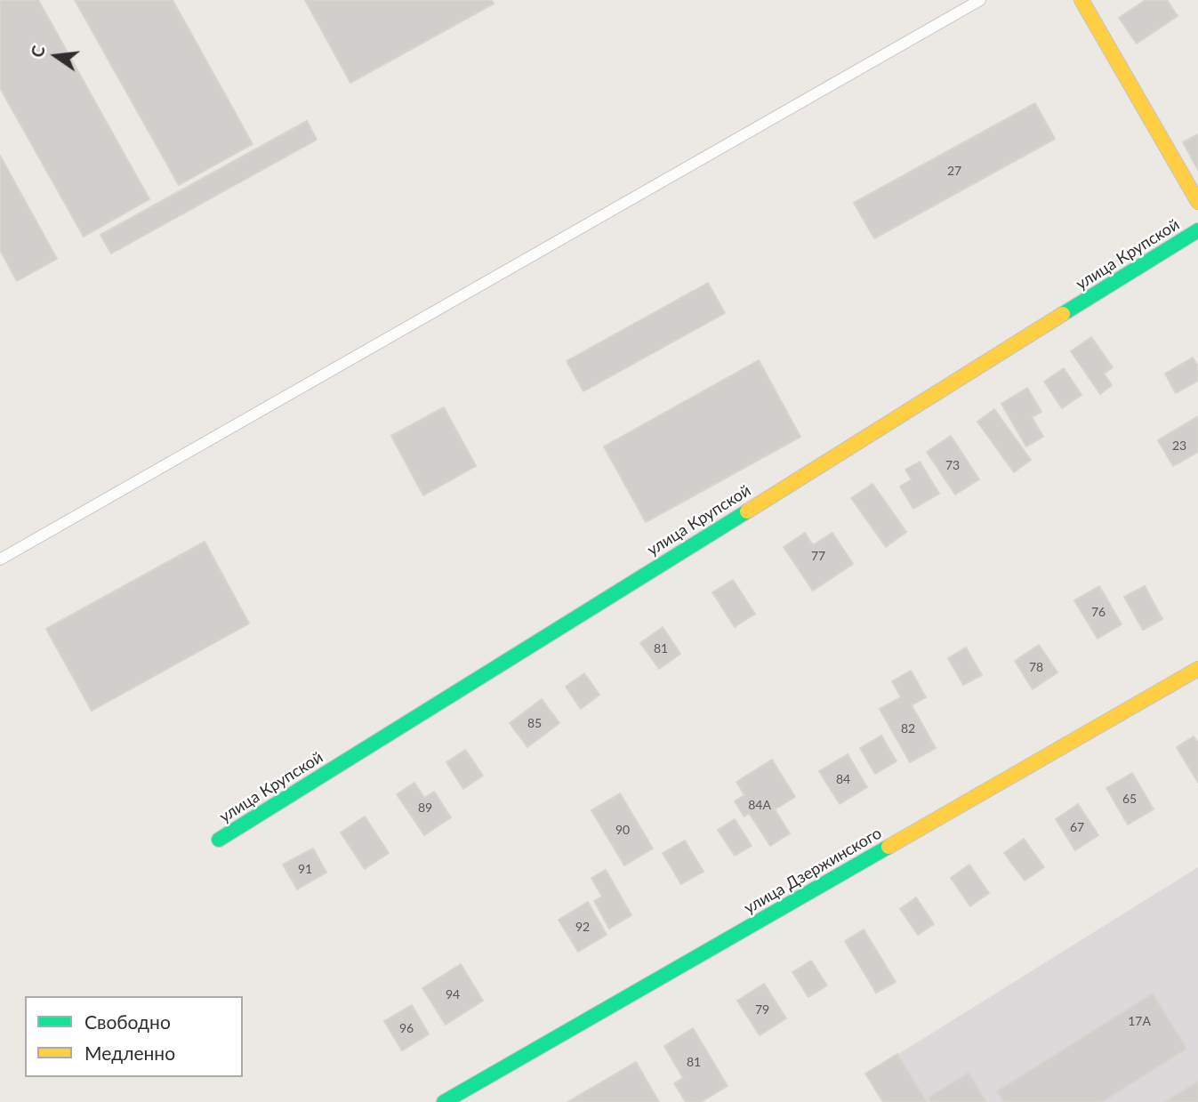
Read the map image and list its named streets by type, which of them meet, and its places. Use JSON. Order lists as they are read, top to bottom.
{
  "streets": {
    "street": ["улица Крупской", "улица Дзержинского"]
  },
  "house_numbers": [
    "27",
    "23",
    "73",
    "77",
    "76",
    "81",
    "78",
    "85",
    "82",
    "84",
    "65",
    "84А",
    "89",
    "67",
    "90",
    "91",
    "92",
    "94",
    "79",
    "17А",
    "96",
    "81"
  ],
  "legend": ["Свободно", "Медленно"],
  "north": "left"
}
